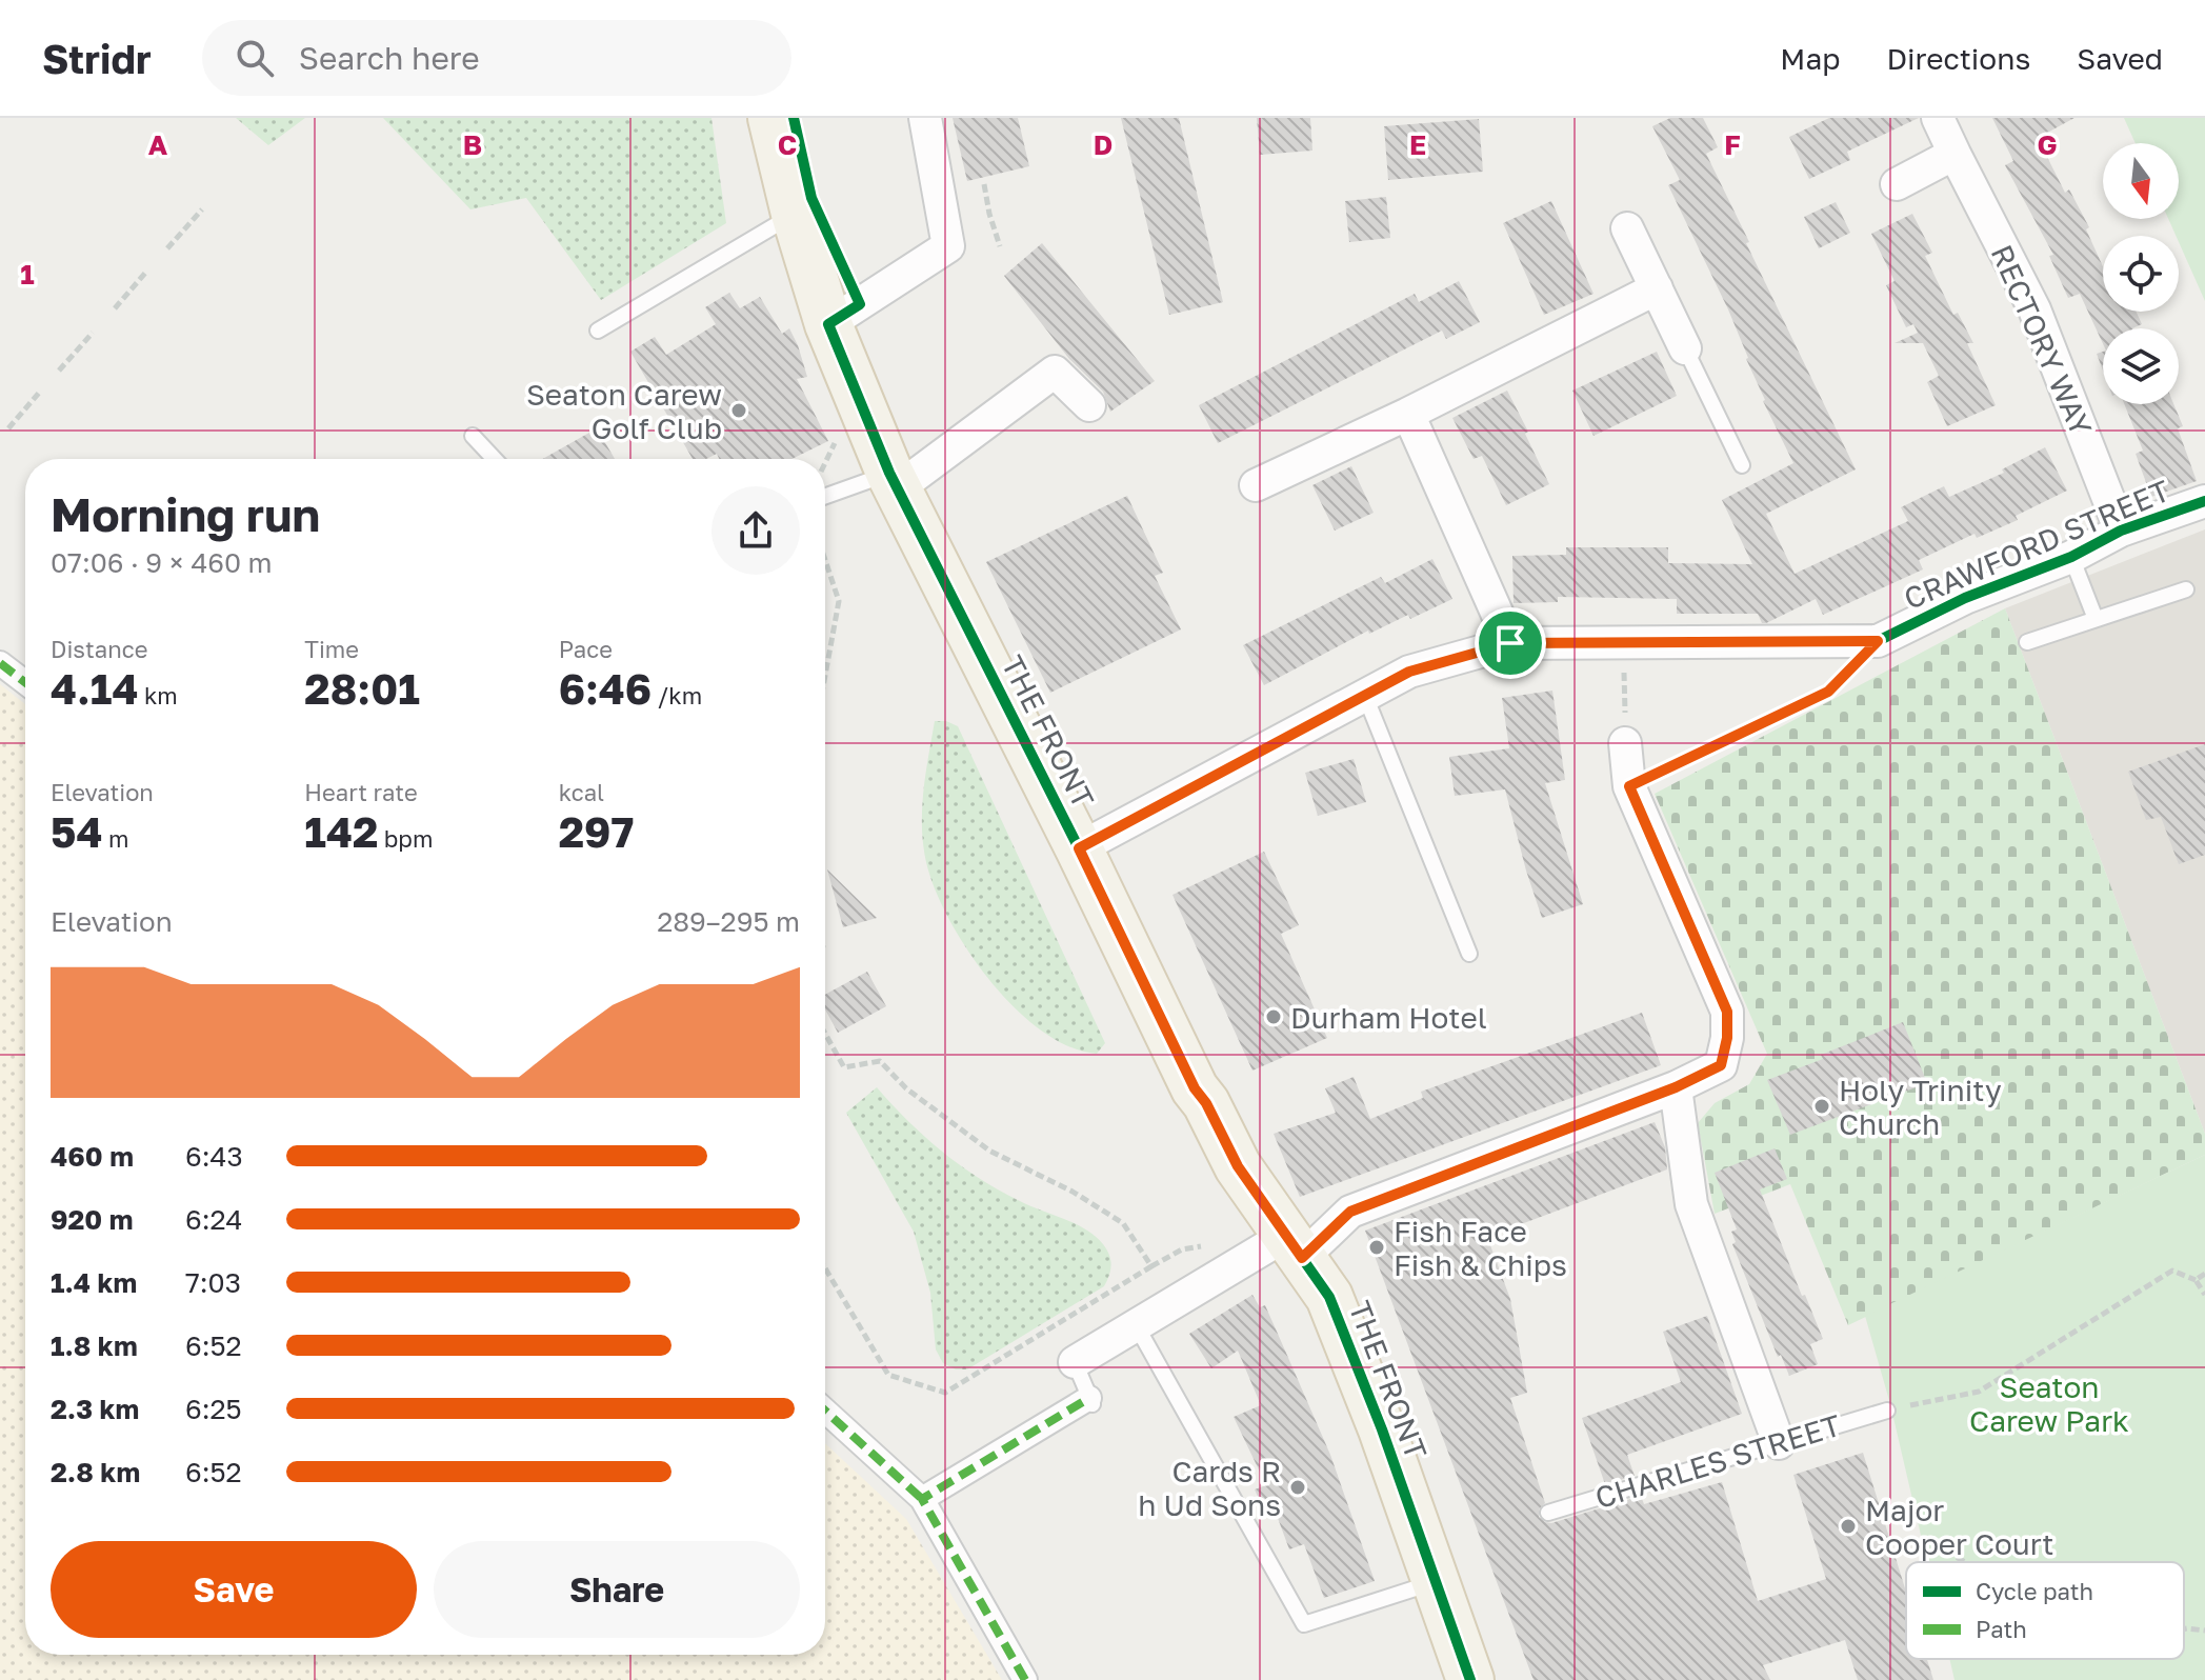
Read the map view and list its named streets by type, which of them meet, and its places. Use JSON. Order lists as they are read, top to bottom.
{
  "streets": {
    "main road": ["THE FRONT"],
    "street": ["RECTORY WAY", "CRAWFORD STREET"],
    "lane": ["CHARLES STREET"]
  },
  "crossings": [
    ["RECTORY WAY", "CRAWFORD STREET"],
    ["CRAWFORD STREET", "THE FRONT"]
  ],
  "parks": ["Seaton Carew Park"],
  "places": [
    "Seaton Carew Golf Club",
    "Durham Hotel",
    "Holy Trinity Church",
    "Fish Face Fish & Chips",
    "Cards R h Ud Sons",
    "Major Cooper Court"
  ],
  "legend": ["Cycle path", "Path"],
  "north": "bottom",
  "page": {
    "header": "Stridr",
    "search": "Search here",
    "nav": ["Map", "Directions", "Saved"],
    "heading": ["Morning run", "07:06 · 9 × 460 m"],
    "stats": [
      ["Distance", "4.14 km"],
      ["Time", "28:01"],
      ["Pace", "6:46 /km"],
      ["Elevation", "54 m"],
      ["Heart rate", "142 bpm"],
      ["kcal", "297"]
    ],
    "chart": ["Elevation", "289–295 m"],
    "list": [
      {
        "name": "460 m",
        "note": "6:43"
      },
      {
        "name": "920 m",
        "note": "6:24"
      },
      {
        "name": "1.4 km",
        "note": "7:03"
      },
      {
        "name": "1.8 km",
        "note": "6:52"
      },
      {
        "name": "2.3 km",
        "note": "6:25"
      },
      {
        "name": "2.8 km",
        "note": "6:52"
      }
    ],
    "buttons": ["Save", "Share"]
  },
  "grid": {
    "columns": [
      "A",
      "B",
      "C",
      "D",
      "E",
      "F",
      "G"
    ],
    "rows": ["1"]
  }
}
